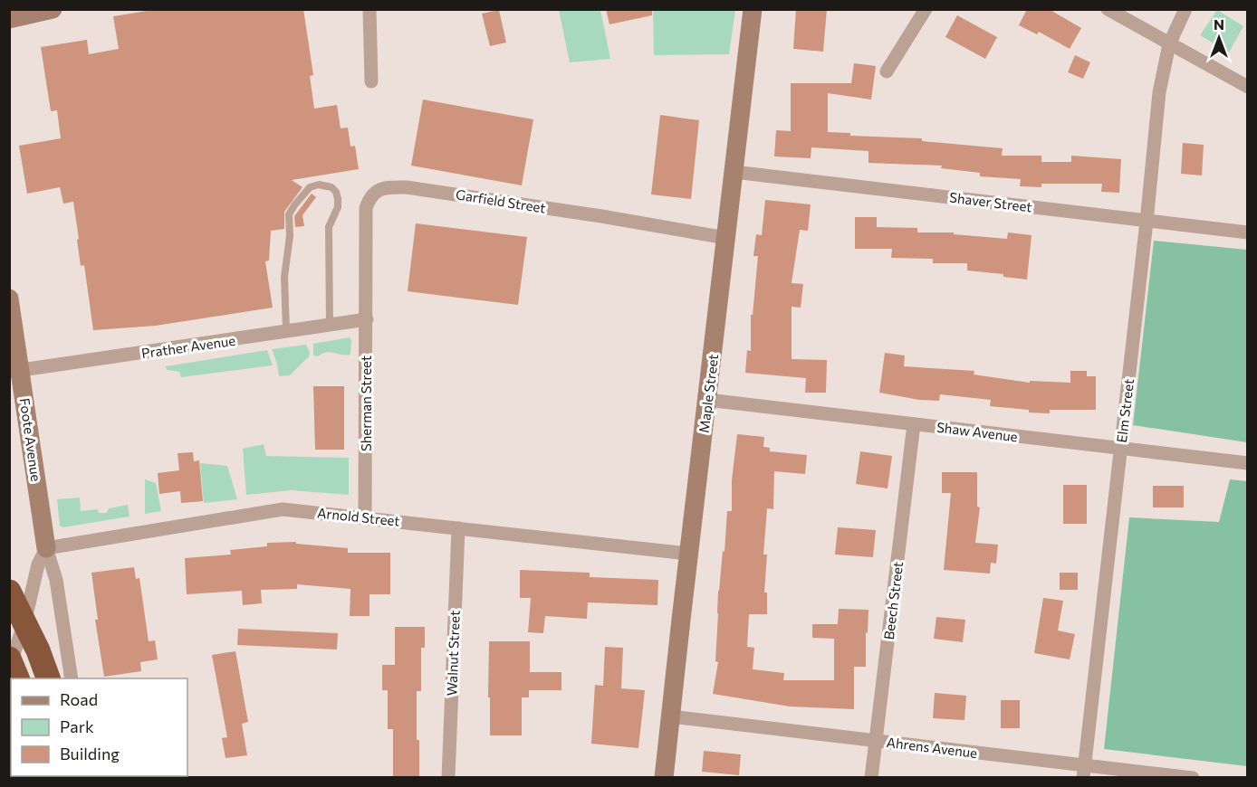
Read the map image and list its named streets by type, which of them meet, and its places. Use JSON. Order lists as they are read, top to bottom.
{
  "streets": {
    "street": [
      "Garfield Street",
      "Shaver Street",
      "Prather Avenue",
      "Maple Street",
      "Sherman Street",
      "Elm Street",
      "Shaw Avenue",
      "Foote Avenue",
      "Arnold Street",
      "Beech Street",
      "Walnut Street",
      "Ahrens Avenue"
    ]
  },
  "crossings": [
    ["Garfield Street", "Maple Street"],
    ["Garfield Street", "Sherman Street"],
    ["Shaver Street", "Maple Street"],
    ["Shaver Street", "Elm Street"],
    ["Prather Avenue", "Sherman Street"],
    ["Prather Avenue", "Foote Avenue"],
    ["Maple Street", "Shaw Avenue"],
    ["Maple Street", "Arnold Street"],
    ["Maple Street", "Ahrens Avenue"],
    ["Sherman Street", "Arnold Street"],
    ["Elm Street", "Shaw Avenue"],
    ["Elm Street", "Ahrens Avenue"],
    ["Shaw Avenue", "Beech Street"],
    ["Foote Avenue", "Arnold Street"],
    ["Arnold Street", "Walnut Street"],
    ["Beech Street", "Ahrens Avenue"]
  ],
  "legend": ["Road", "Park", "Building"],
  "north": "top"
}
